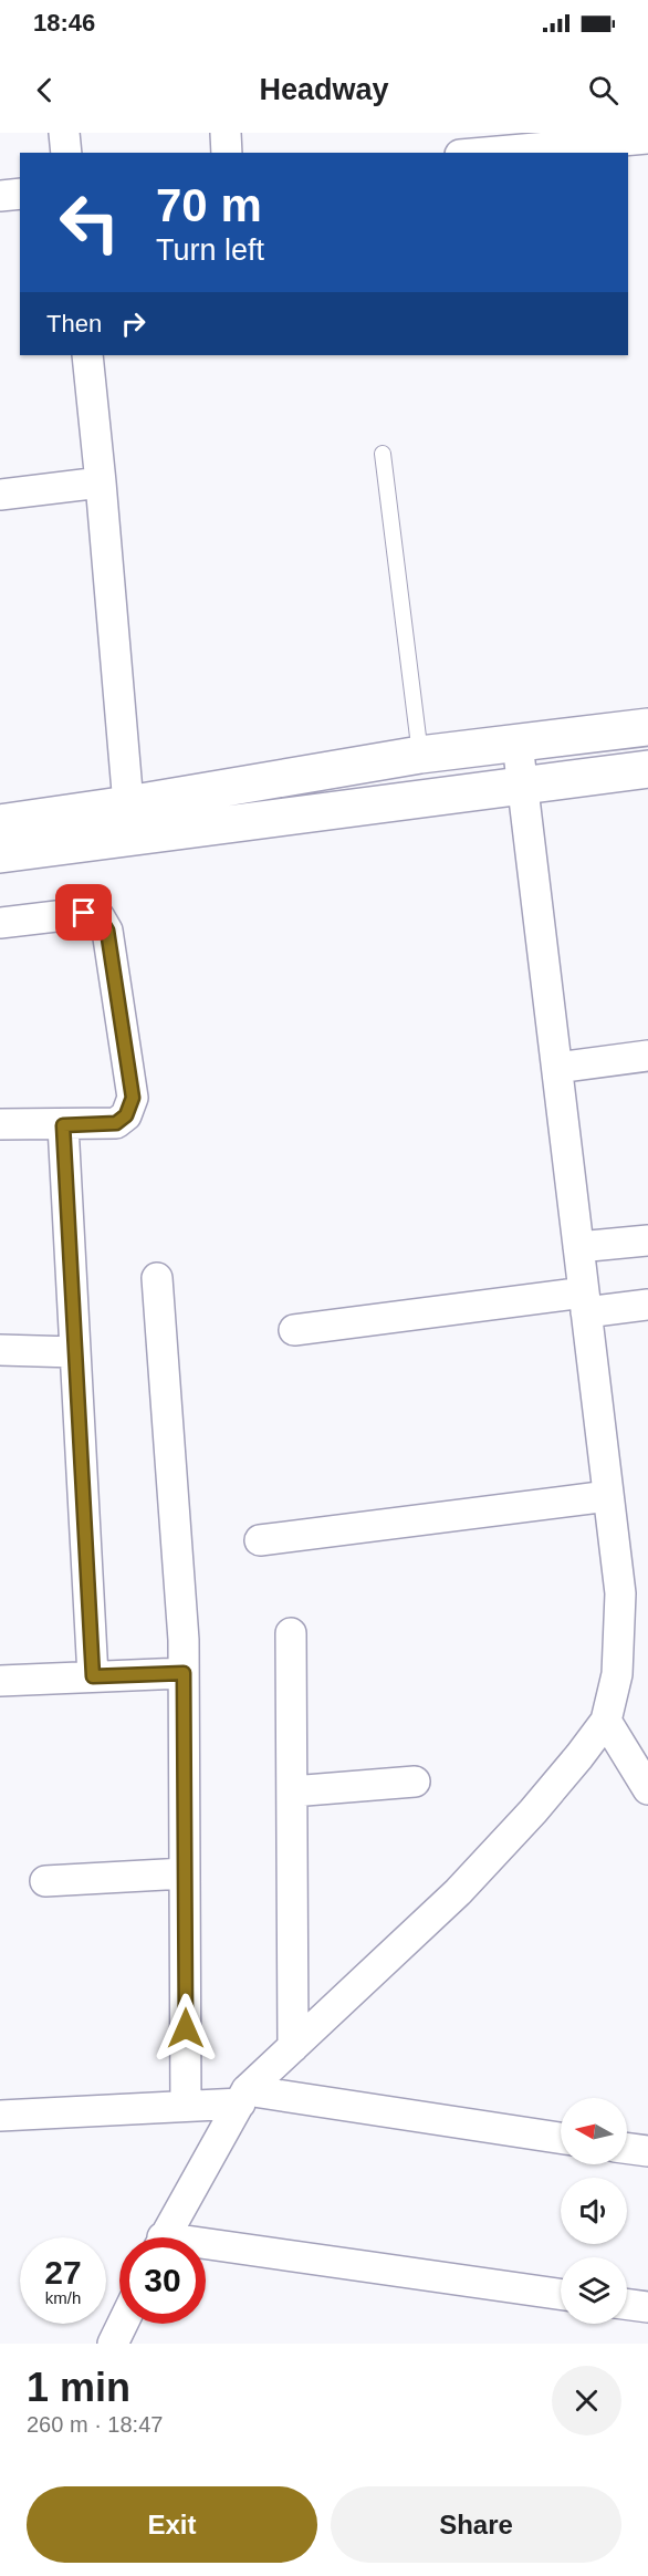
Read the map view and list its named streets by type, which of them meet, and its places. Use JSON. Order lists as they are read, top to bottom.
{
  "north": "left",
  "page": {
    "status": "18:46",
    "header": "Headway",
    "turn": ["70 m", "Turn left"],
    "then": "Then",
    "speed": "27 km/h",
    "limit": "30",
    "heading": ["1 min", "260 m · 18:47"],
    "buttons": ["Exit", "Share"]
  }
}
